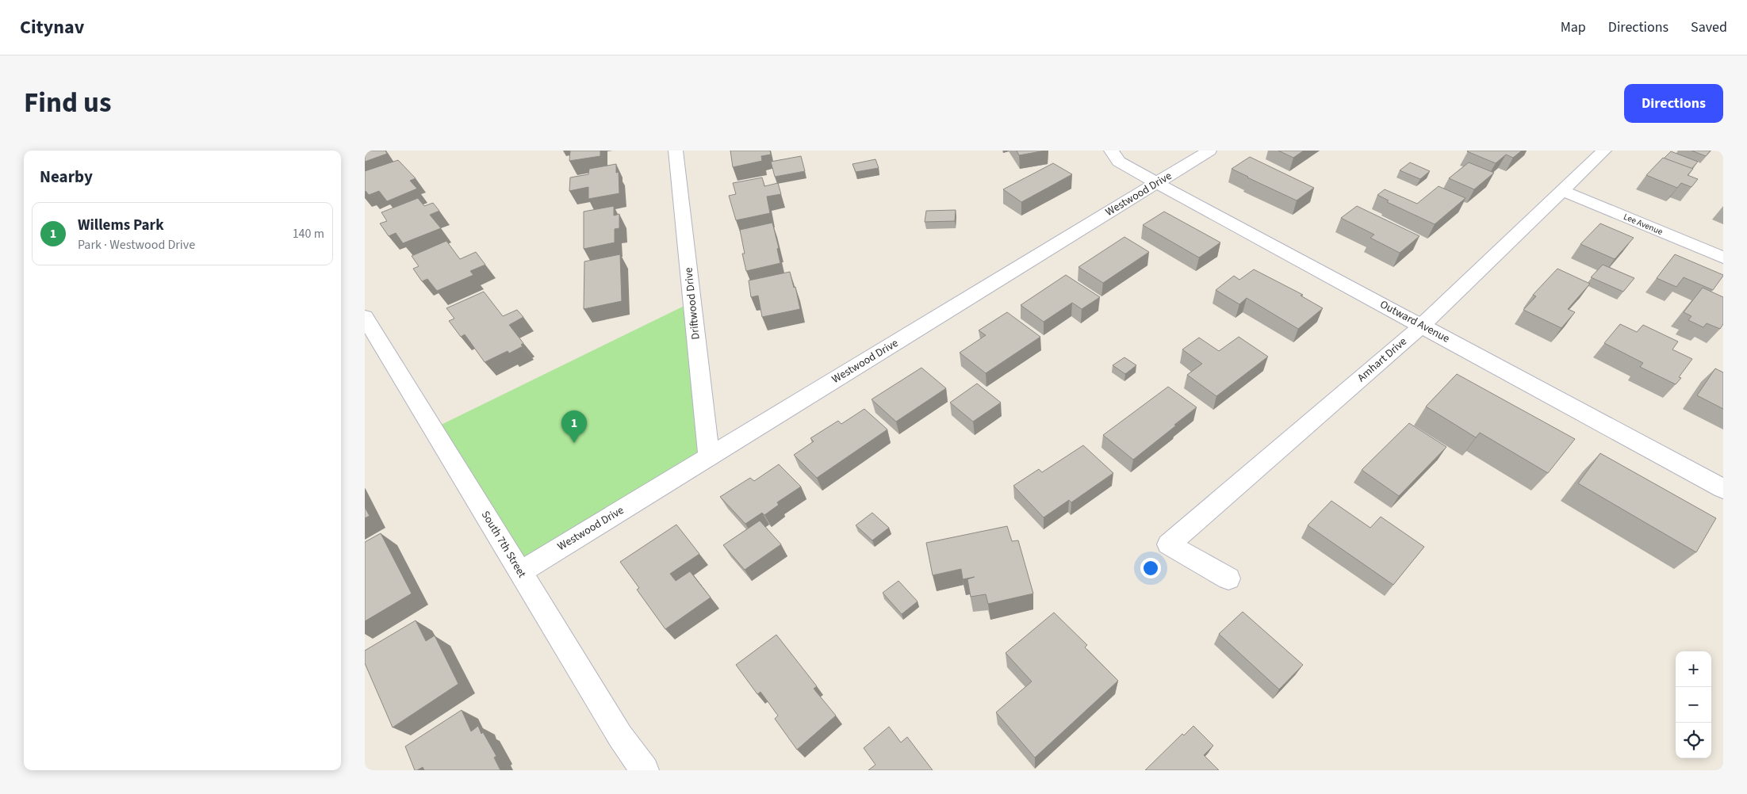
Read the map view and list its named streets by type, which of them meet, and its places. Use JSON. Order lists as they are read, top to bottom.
{
  "streets": {
    "street": [
      "Westwood Drive",
      "Lee Avenue",
      "Driftwood Drive",
      "Outward Avenue",
      "Amhart Drive",
      "South 7th Street"
    ]
  },
  "crossings": [
    ["Westwood Drive", "Driftwood Drive"],
    ["Westwood Drive", "Outward Avenue"],
    ["Westwood Drive", "South 7th Street"],
    ["Lee Avenue", "Amhart Drive"],
    ["Outward Avenue", "Amhart Drive"]
  ],
  "page": {
    "header": "Citynav",
    "nav": ["Map", "Directions", "Saved"],
    "title": "Find us",
    "buttons": "Directions",
    "heading": "Nearby",
    "list": [
      {
        "mark": "1",
        "name": "Willems Park",
        "note": "Park · Westwood Drive",
        "value": "140 m"
      }
    ],
    "pins": "1",
    "map_buttons": ["+", "−"]
  }
}
